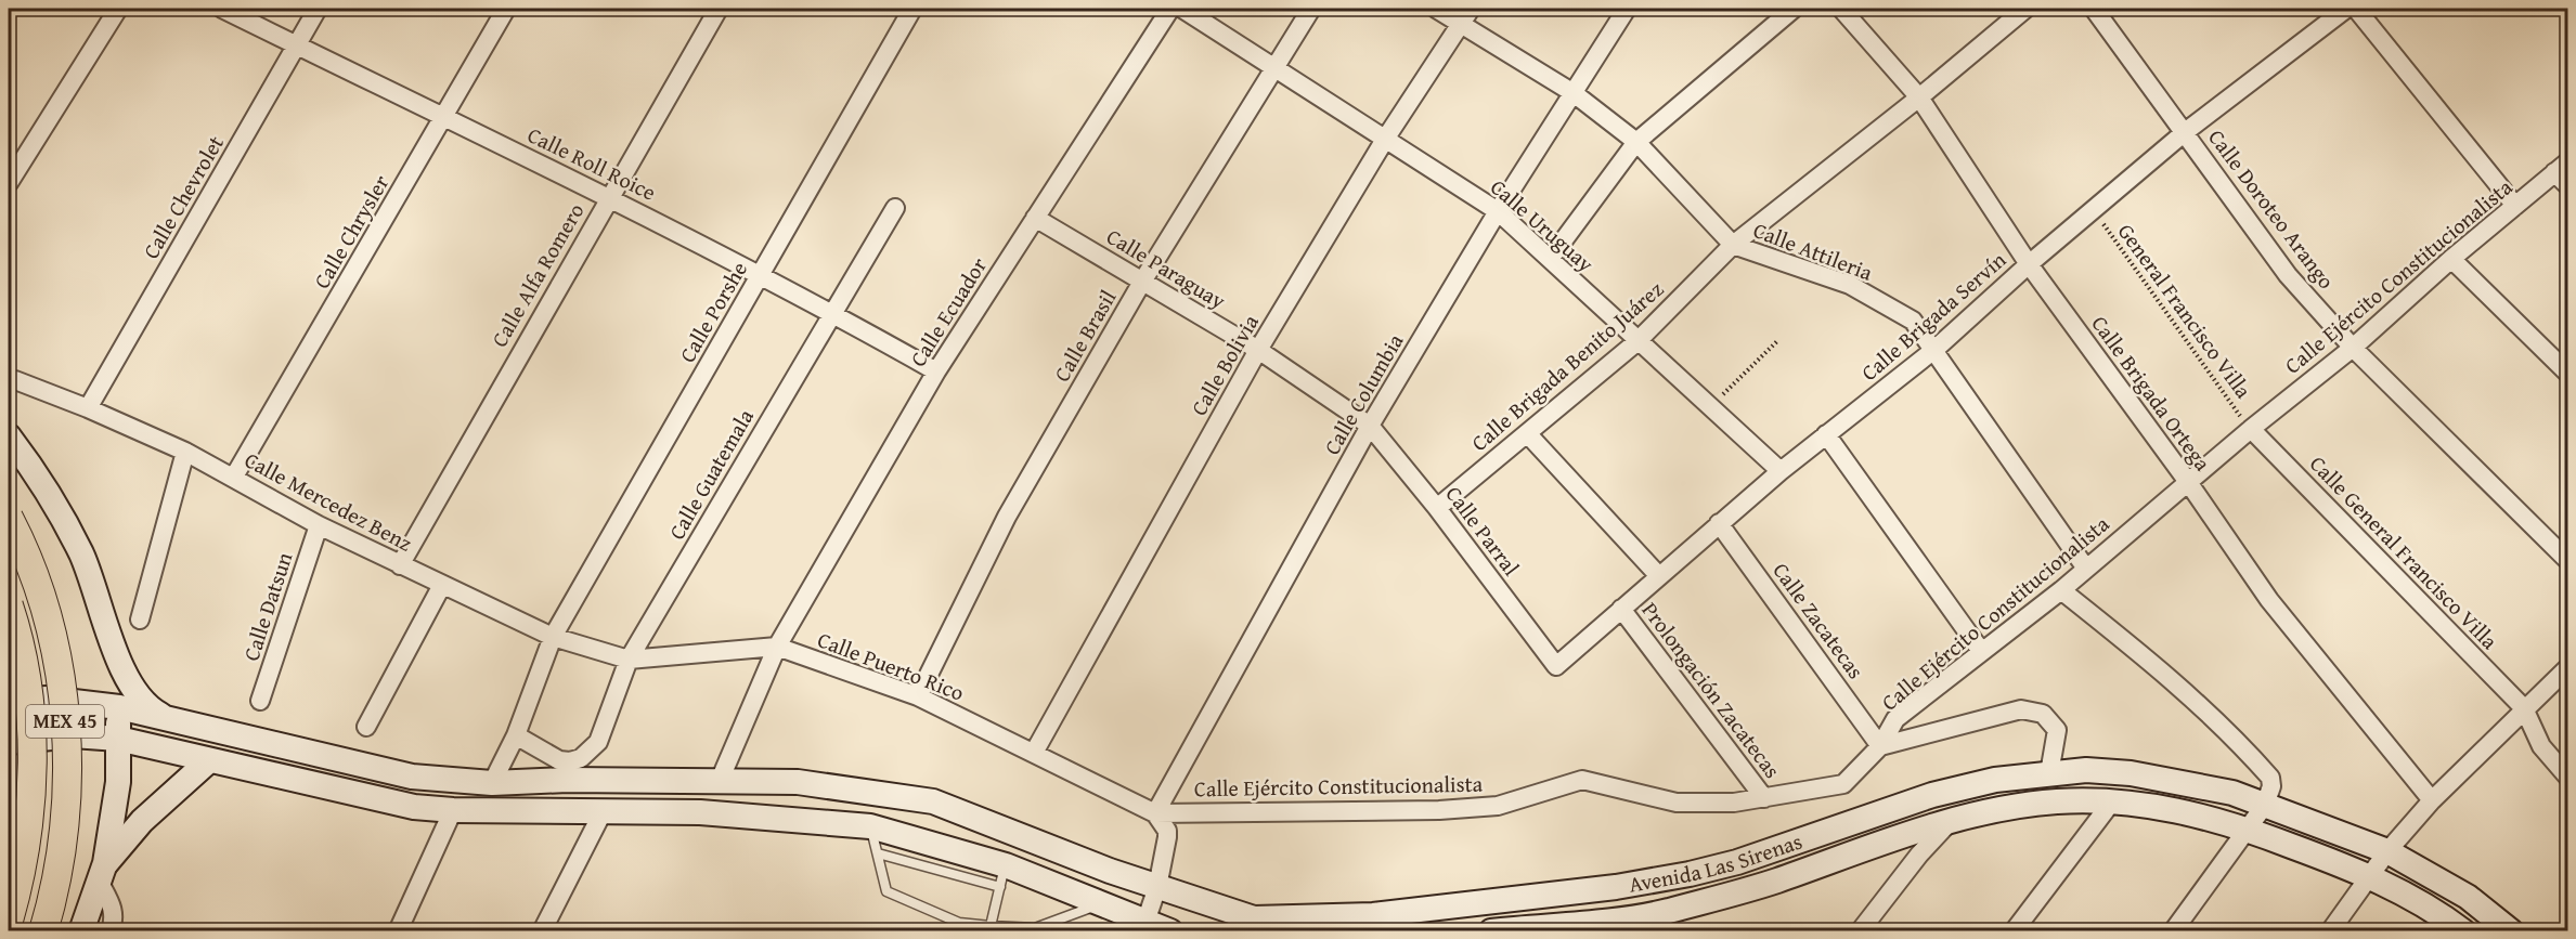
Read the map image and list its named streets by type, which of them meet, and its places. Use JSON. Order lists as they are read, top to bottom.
{
  "streets": {
    "main road": ["MEX 45", "Avenida Las Sirenas"],
    "street": [
      "Calle Roll Roice",
      "Calle Chevrolet",
      "Calle Doroteo Arango",
      "Calle Uruguay",
      "Calle Chrysler",
      "Calle Attileria",
      "Calle Paraguay",
      "Calle Alfa Romero",
      "Calle Ejército Constitucionalista",
      "Calle Porshe",
      "Calle Ecuador",
      "Calle Brigada Servín",
      "Calle Brasil",
      "Calle Bolivia",
      "Calle Brigada Benito Juárez",
      "Calle Brigada Ortega",
      "Calle Columbia",
      "Calle Guatemala",
      "Calle Mercedez Benz",
      "Calle Parral",
      "Calle General Francisco Villa",
      "Calle Datsun",
      "Calle Zacatecas",
      "Calle Puerto Rico",
      "Prolongación Zacatecas"
    ],
    "path": ["General Francisco Villa"]
  },
  "crossings": [
    ["Calle Roll Roice", "Calle Chevrolet"],
    ["Calle Roll Roice", "Calle Chrysler"],
    ["Calle Roll Roice", "Calle Alfa Romero"],
    ["Calle Roll Roice", "Calle Porshe"],
    ["Calle Roll Roice", "Calle Ecuador"],
    ["Calle Roll Roice", "Calle Guatemala"],
    ["Calle Chevrolet", "Calle Mercedez Benz"],
    ["Calle Doroteo Arango", "Calle Ejército Constitucionalista"],
    ["Calle Doroteo Arango", "Calle Brigada Servín"],
    ["Calle Uruguay", "Calle Brigada Servín"],
    ["Calle Uruguay", "Calle Brasil"],
    ["Calle Uruguay", "Calle Bolivia"],
    ["Calle Uruguay", "Calle Brigada Benito Juárez"],
    ["Calle Uruguay", "Calle Columbia"],
    ["Calle Chrysler", "Calle Mercedez Benz"],
    ["Calle Attileria", "Calle Ejército Constitucionalista"],
    ["Calle Attileria", "Calle Brigada Servín"],
    ["Calle Attileria", "Calle Bolivia"],
    ["Calle Attileria", "Calle Brigada Benito Juárez"],
    ["Calle Attileria", "Calle Columbia"],
    ["Calle Paraguay", "Calle Ecuador"],
    ["Calle Paraguay", "Calle Brasil"],
    ["Calle Paraguay", "Calle Bolivia"],
    ["Calle Paraguay", "Calle Columbia"],
    ["Calle Paraguay", "Calle Parral"],
    ["Calle Alfa Romero", "Calle Mercedez Benz"],
    ["Calle Ejército Constitucionalista", "General Francisco Villa"],
    ["Calle Ejército Constitucionalista", "Calle Brigada Ortega"],
    ["Calle Ejército Constitucionalista", "Calle Columbia"],
    ["Calle Ejército Constitucionalista", "Calle General Francisco Villa"],
    ["Calle Ejército Constitucionalista", "Calle Zacatecas"],
    ["Calle Ejército Constitucionalista", "Calle Puerto Rico"],
    ["Calle Ejército Constitucionalista", "Prolongación Zacatecas"],
    ["General Francisco Villa", "Calle Brigada Servín"],
    ["General Francisco Villa", "Calle General Francisco Villa"],
    ["Calle Porshe", "Calle Mercedez Benz"],
    ["Calle Porshe", "Avenida Las Sirenas"],
    ["Calle Ecuador", "Calle Puerto Rico"],
    ["Calle Ecuador", "Avenida Las Sirenas"],
    ["Calle Brigada Servín", "Calle Brigada Ortega"],
    ["Calle Brigada Servín", "Calle Parral"],
    ["Calle Brigada Servín", "Calle Zacatecas"],
    ["Calle Brigada Servín", "Prolongación Zacatecas"],
    ["Calle Brasil", "Calle Puerto Rico"],
    ["Calle Bolivia", "Calle Puerto Rico"],
    ["Calle Brigada Benito Juárez", "Calle Brigada Ortega"],
    ["Calle Brigada Benito Juárez", "Calle Parral"],
    ["Calle Columbia", "Calle Parral"],
    ["Calle Columbia", "Calle Puerto Rico"],
    ["Calle Guatemala", "Calle Mercedez Benz"],
    ["Calle Guatemala", "Calle Puerto Rico"],
    ["Calle Guatemala", "Avenida Las Sirenas"],
    ["Calle Mercedez Benz", "Calle Datsun"],
    ["Calle Mercedez Benz", "Calle Puerto Rico"]
  ]
}
